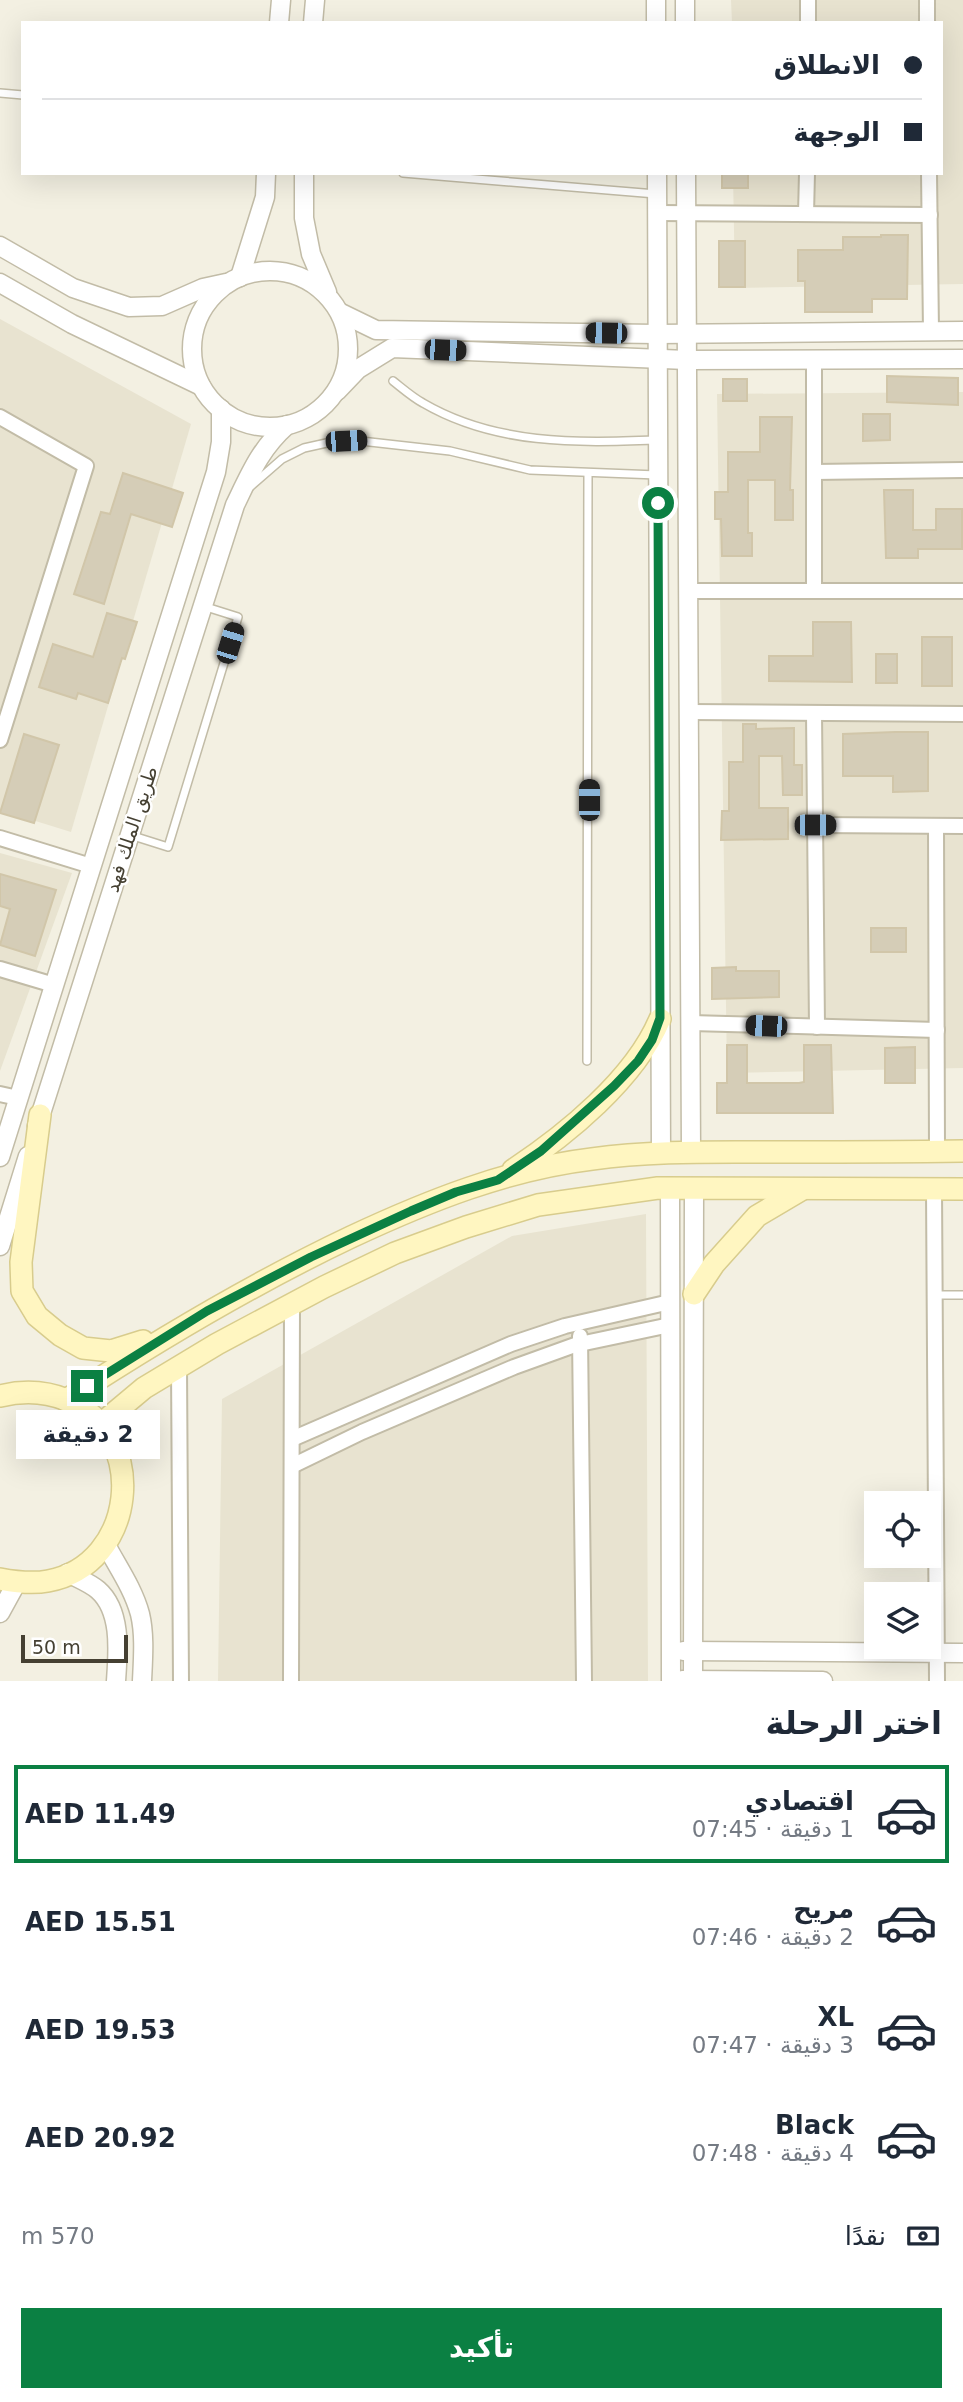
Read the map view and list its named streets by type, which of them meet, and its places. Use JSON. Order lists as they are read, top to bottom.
{
  "streets": {
    "street": ["طريق الملك فهد"]
  },
  "scale_bar": "50 m",
  "page": {
    "banner": ["الانطلاق", "الوجهة"],
    "bubble": "2 دقيقة",
    "scale": "50 m",
    "heading": "اختر الرحلة",
    "list": [
      {
        "name": "اقتصادي",
        "note": "1 دقيقة · 07:45",
        "value": "AED 11.49"
      },
      {
        "name": "مريح",
        "note": "2 دقيقة · 07:46",
        "value": "AED 15.51"
      },
      {
        "name": "XL",
        "note": "3 دقيقة · 07:47",
        "value": "AED 19.53"
      },
      {
        "name": "Black",
        "note": "4 دقيقة · 07:48",
        "value": "AED 20.92"
      }
    ],
    "pay": ["نقدًا", "570 m"],
    "buttons": "تأكيد"
  }
}
